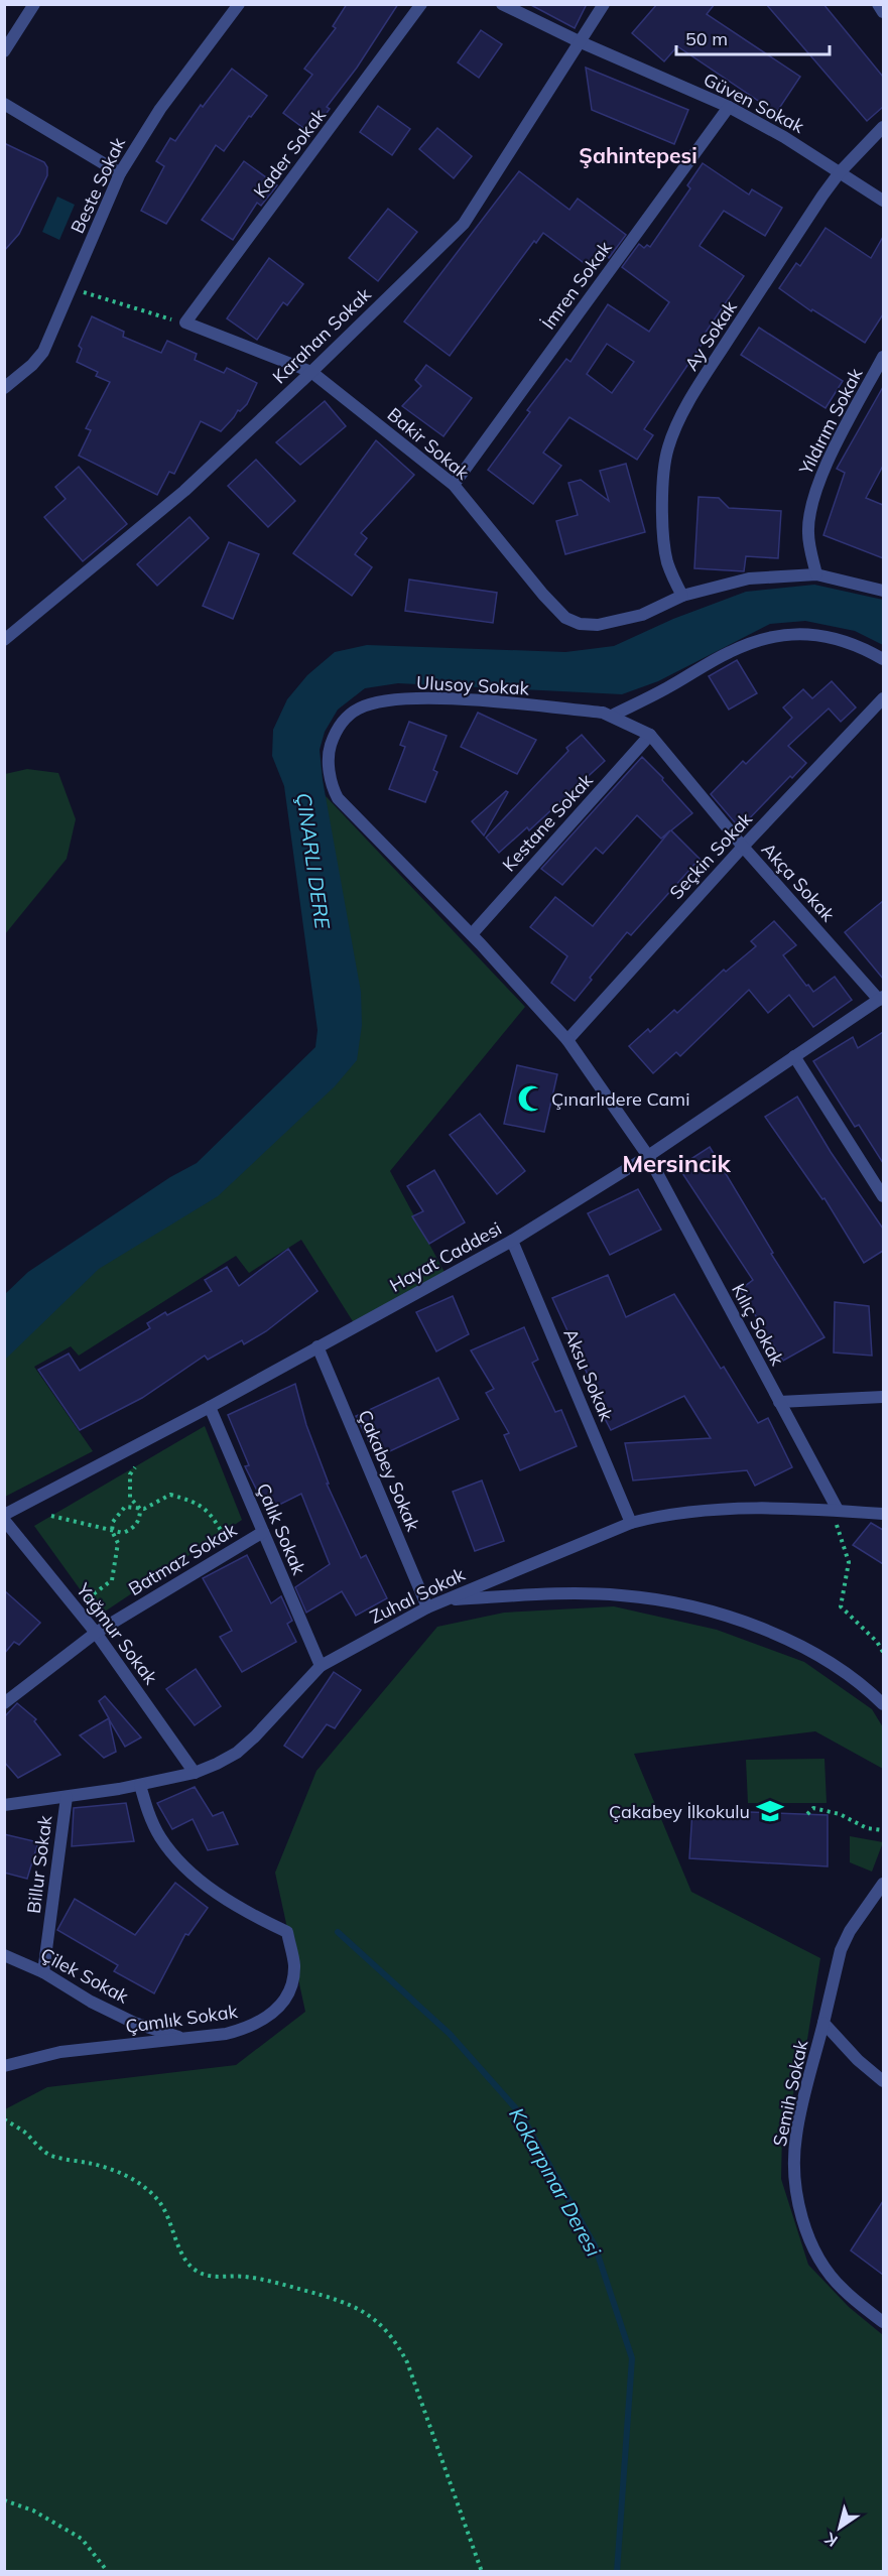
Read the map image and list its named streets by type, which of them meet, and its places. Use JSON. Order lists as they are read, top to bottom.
{
  "streets": {
    "street": [
      "Güven Sokak",
      "Kader Sokak",
      "Beste Sokak",
      "İmren Sokak",
      "Karahan Sokak",
      "Ay Sokak",
      "Yıldırım Sokak",
      "Bakir Sokak",
      "Ulusoy Sokak",
      "Kestane Sokak",
      "Seçkin Sokak",
      "Akça Sokak",
      "Hayat Caddesi",
      "Kılıç Sokak",
      "Aksu Sokak",
      "Çakabey Sokak",
      "Çalık Sokak",
      "Batmaz Sokak",
      "Zuhal Sokak",
      "Yağmur Sokak",
      "Billur Sokak",
      "Çilek Sokak",
      "Çamlık Sokak",
      "Semih Sokak"
    ]
  },
  "crossings": [
    ["Güven Sokak", "İmren Sokak"],
    ["Güven Sokak", "Karahan Sokak"],
    ["Güven Sokak", "Ay Sokak"],
    ["Kader Sokak", "Bakir Sokak"],
    ["İmren Sokak", "Bakir Sokak"],
    ["Karahan Sokak", "Bakir Sokak"],
    ["Ay Sokak", "Bakir Sokak"],
    ["Yıldırım Sokak", "Bakir Sokak"],
    ["Ulusoy Sokak", "Kestane Sokak"],
    ["Ulusoy Sokak", "Seçkin Sokak"],
    ["Ulusoy Sokak", "Akça Sokak"],
    ["Ulusoy Sokak", "Hayat Caddesi"],
    ["Ulusoy Sokak", "Kılıç Sokak"],
    ["Kestane Sokak", "Akça Sokak"],
    ["Seçkin Sokak", "Akça Sokak"],
    ["Akça Sokak", "Hayat Caddesi"],
    ["Hayat Caddesi", "Kılıç Sokak"],
    ["Hayat Caddesi", "Aksu Sokak"],
    ["Hayat Caddesi", "Çakabey Sokak"],
    ["Hayat Caddesi", "Çalık Sokak"],
    ["Kılıç Sokak", "Zuhal Sokak"],
    ["Aksu Sokak", "Zuhal Sokak"],
    ["Çakabey Sokak", "Zuhal Sokak"],
    ["Çalık Sokak", "Batmaz Sokak"],
    ["Çalık Sokak", "Zuhal Sokak"],
    ["Batmaz Sokak", "Yağmur Sokak"],
    ["Zuhal Sokak", "Yağmur Sokak"],
    ["Zuhal Sokak", "Billur Sokak"],
    ["Zuhal Sokak", "Çamlık Sokak"],
    ["Billur Sokak", "Çilek Sokak"],
    ["Çilek Sokak", "Çamlık Sokak"]
  ],
  "districts": ["Şahintepesi", "Mersincik"],
  "water": ["ÇINARLI DERE", "Kokarpınar Deresi"],
  "places": {
    "mosque": ["Çınarlıdere Cami"],
    "school or university": ["Çakabey İlkokulu"]
  },
  "scale_bar": "50 m",
  "north": "bottom left"
}
